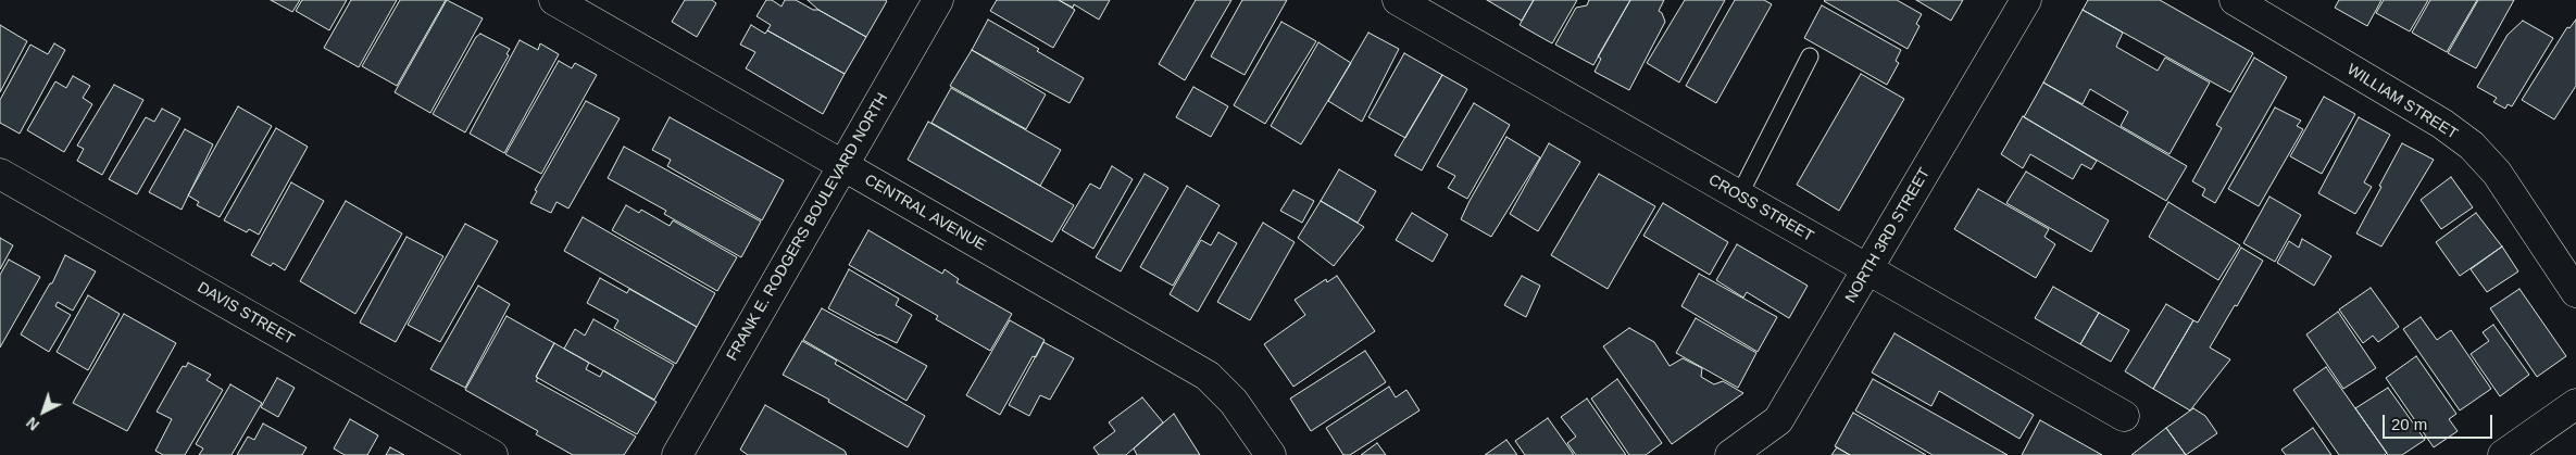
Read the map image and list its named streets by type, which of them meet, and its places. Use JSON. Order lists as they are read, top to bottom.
{
  "streets": {
    "street": [
      "WILLIAM STREET",
      "CROSS STREET",
      "CENTRAL AVENUE",
      "FRANK E. RODGERS BOULEVARD NORTH",
      "NORTH 3RD STREET",
      "DAVIS STREET"
    ]
  },
  "crossings": [
    ["CROSS STREET", "NORTH 3RD STREET"],
    ["CENTRAL AVENUE", "FRANK E. RODGERS BOULEVARD NORTH"]
  ],
  "scale_bar": "20 m",
  "north": "bottom left"
}
